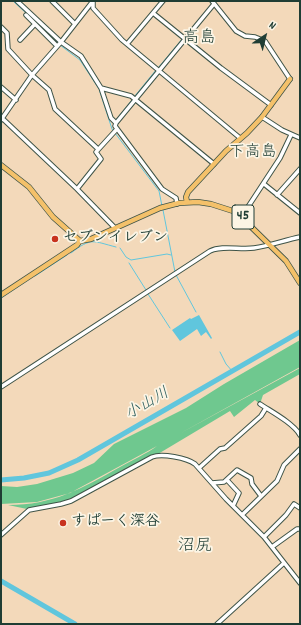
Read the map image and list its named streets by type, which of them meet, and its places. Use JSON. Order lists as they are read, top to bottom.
{
  "streets": {
    "main road": ["45"]
  },
  "districts": ["高島", "下高島", "沼尻"],
  "water": ["小山川"],
  "places": ["セブンイレブン", "すぱーく深谷"],
  "north": "top right"
}
